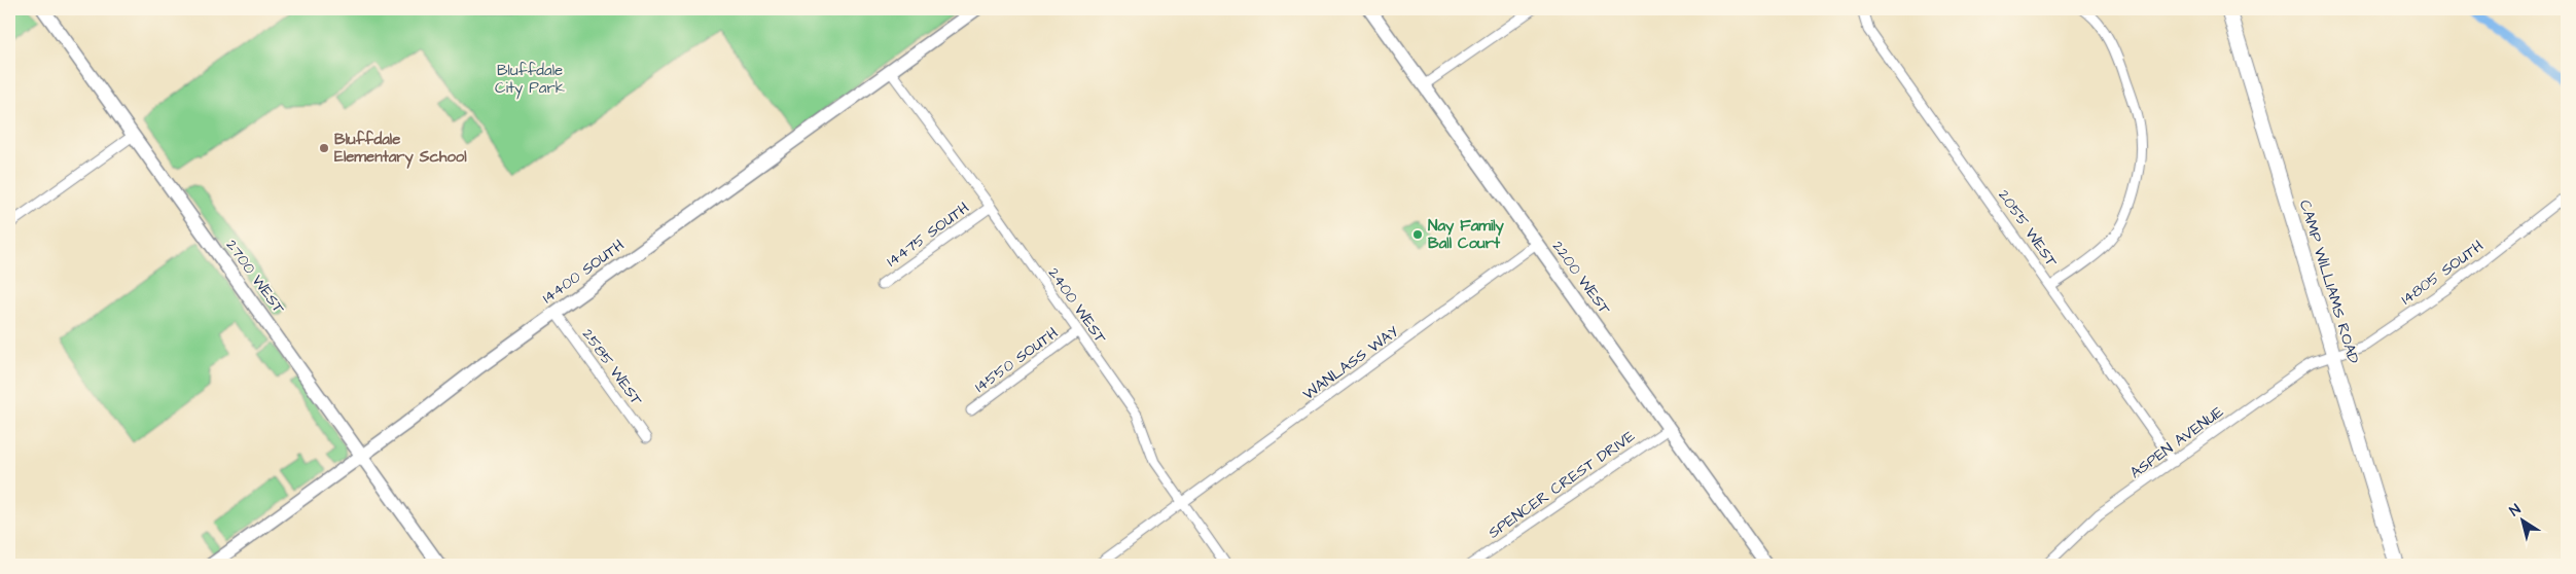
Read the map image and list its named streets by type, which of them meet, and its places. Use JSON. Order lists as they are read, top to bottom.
{
  "streets": {
    "main road": [
      "14400 SOUTH",
      "2700 WEST",
      "2200 WEST",
      "CAMP WILLIAMS ROAD"
    ],
    "street": [
      "2055 WEST",
      "14475 SOUTH",
      "14805 SOUTH",
      "2400 WEST",
      "14550 SOUTH",
      "WANLASS WAY",
      "2585 WEST",
      "ASPEN AVENUE",
      "SPENCER CREST DRIVE"
    ]
  },
  "crossings": [
    ["2055 WEST", "ASPEN AVENUE"],
    ["14475 SOUTH", "2400 WEST"],
    ["14400 SOUTH", "2700 WEST"],
    ["14400 SOUTH", "2400 WEST"],
    ["14400 SOUTH", "2585 WEST"],
    ["14805 SOUTH", "CAMP WILLIAMS ROAD"],
    ["14805 SOUTH", "ASPEN AVENUE"],
    ["2200 WEST", "WANLASS WAY"],
    ["2200 WEST", "SPENCER CREST DRIVE"],
    ["CAMP WILLIAMS ROAD", "ASPEN AVENUE"],
    ["2400 WEST", "14550 SOUTH"],
    ["2400 WEST", "WANLASS WAY"]
  ],
  "parks": ["Bluffdale City Park"],
  "places": ["Bluffdale Elementary School", "Nay Family Ball Court"],
  "north": "top left"
}
